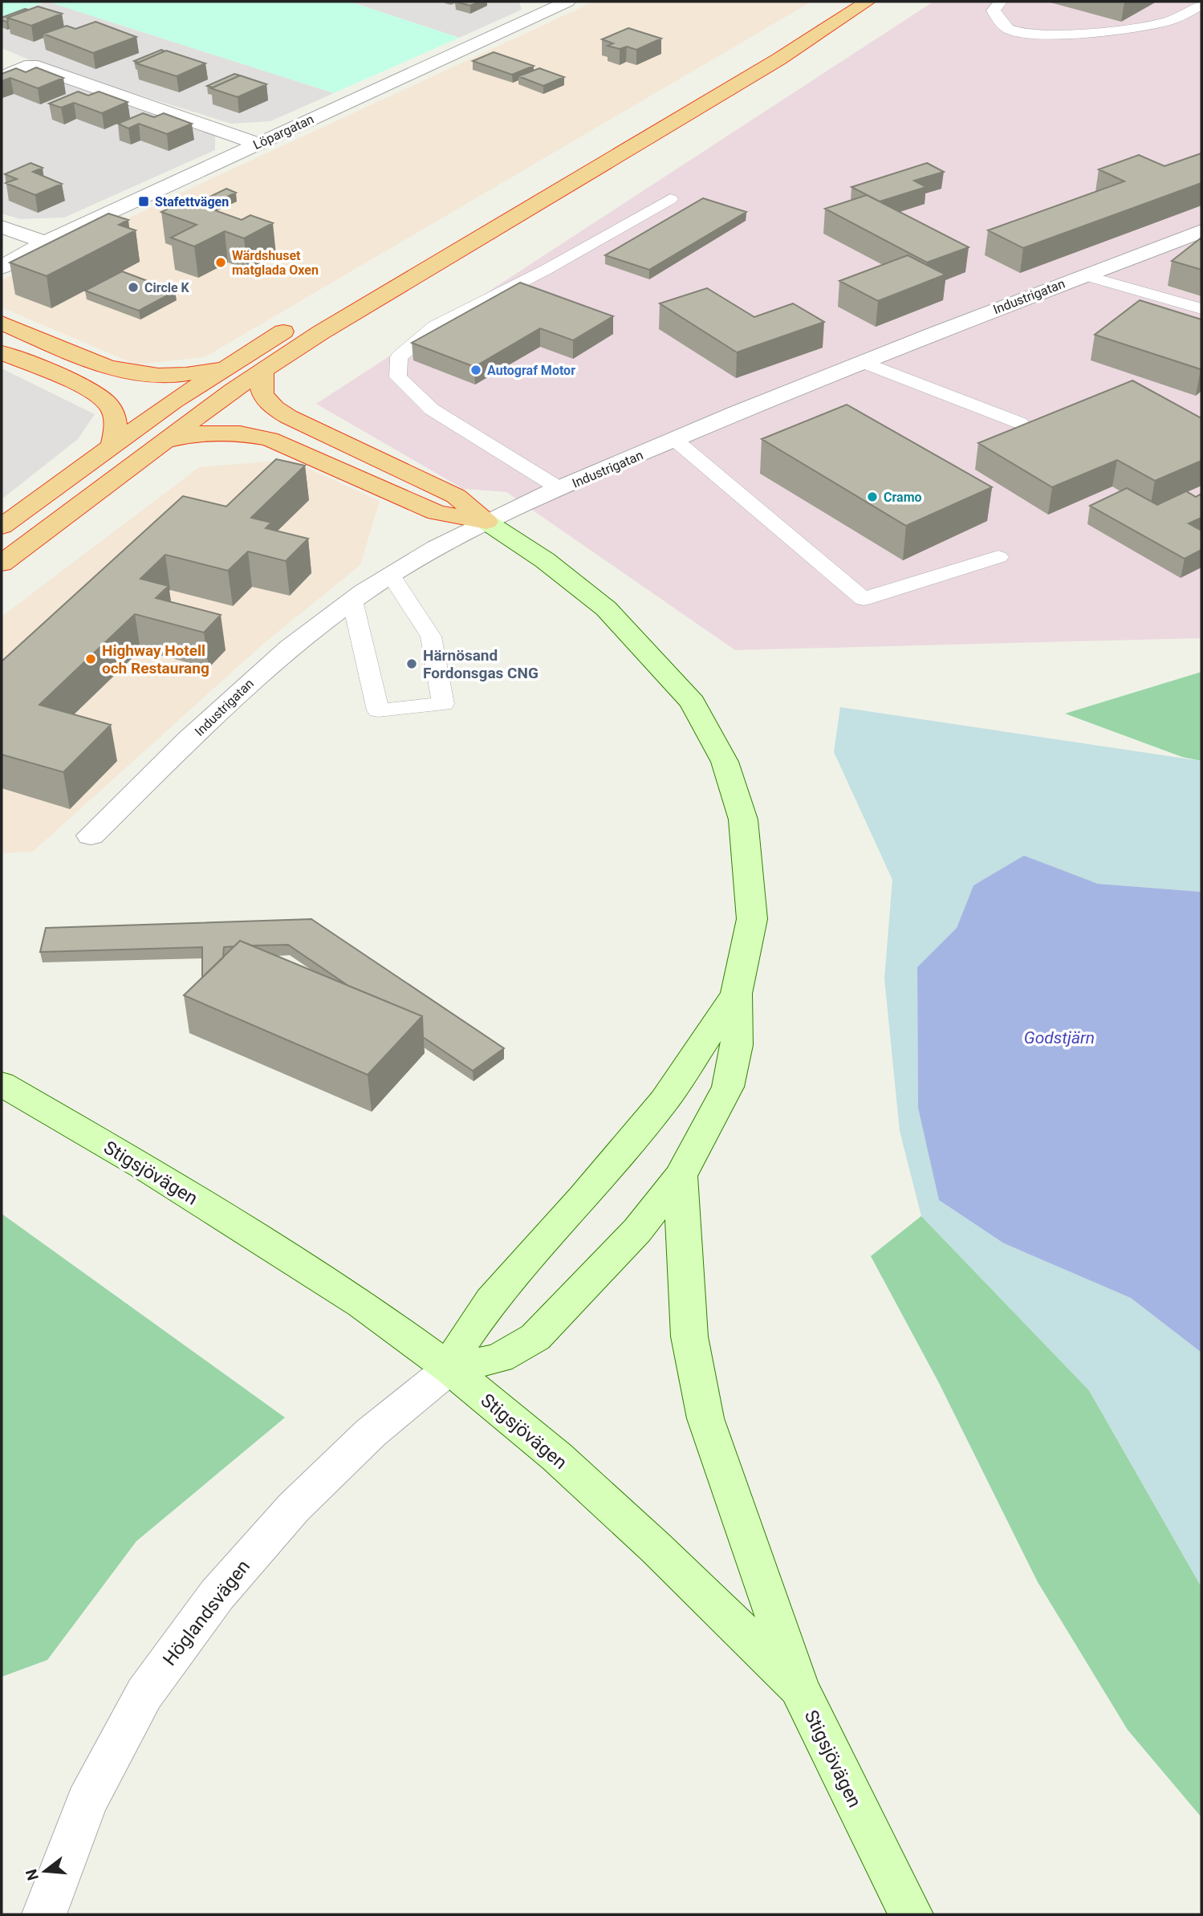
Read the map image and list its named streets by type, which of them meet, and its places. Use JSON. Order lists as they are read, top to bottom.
{
  "streets": {
    "main road": ["Stigsjövägen"],
    "street": ["Löpargatan", "Industrigatan", "Höglandsvägen"]
  },
  "crossings": [
    ["Stigsjövägen", "Höglandsvägen"]
  ],
  "water": ["Godstjärn"],
  "places": {
    "transit": ["Stafettvägen"],
    "other": [
      "Wärdshuset matglada Oxen",
      "Circle K",
      "Autograf Motor",
      "Cramo",
      "Highway Hotell och Restaurang",
      "Härnösand Fordonsgas CNG"
    ]
  },
  "north": "left"
}
